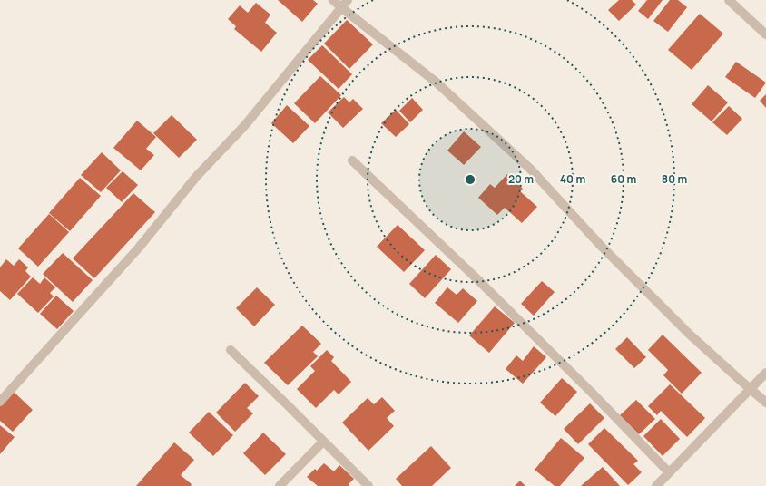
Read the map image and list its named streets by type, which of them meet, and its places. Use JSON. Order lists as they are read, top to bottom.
{
  "rings": [
    "20 m",
    "40 m",
    "60 m",
    "80 m"
  ]
}
